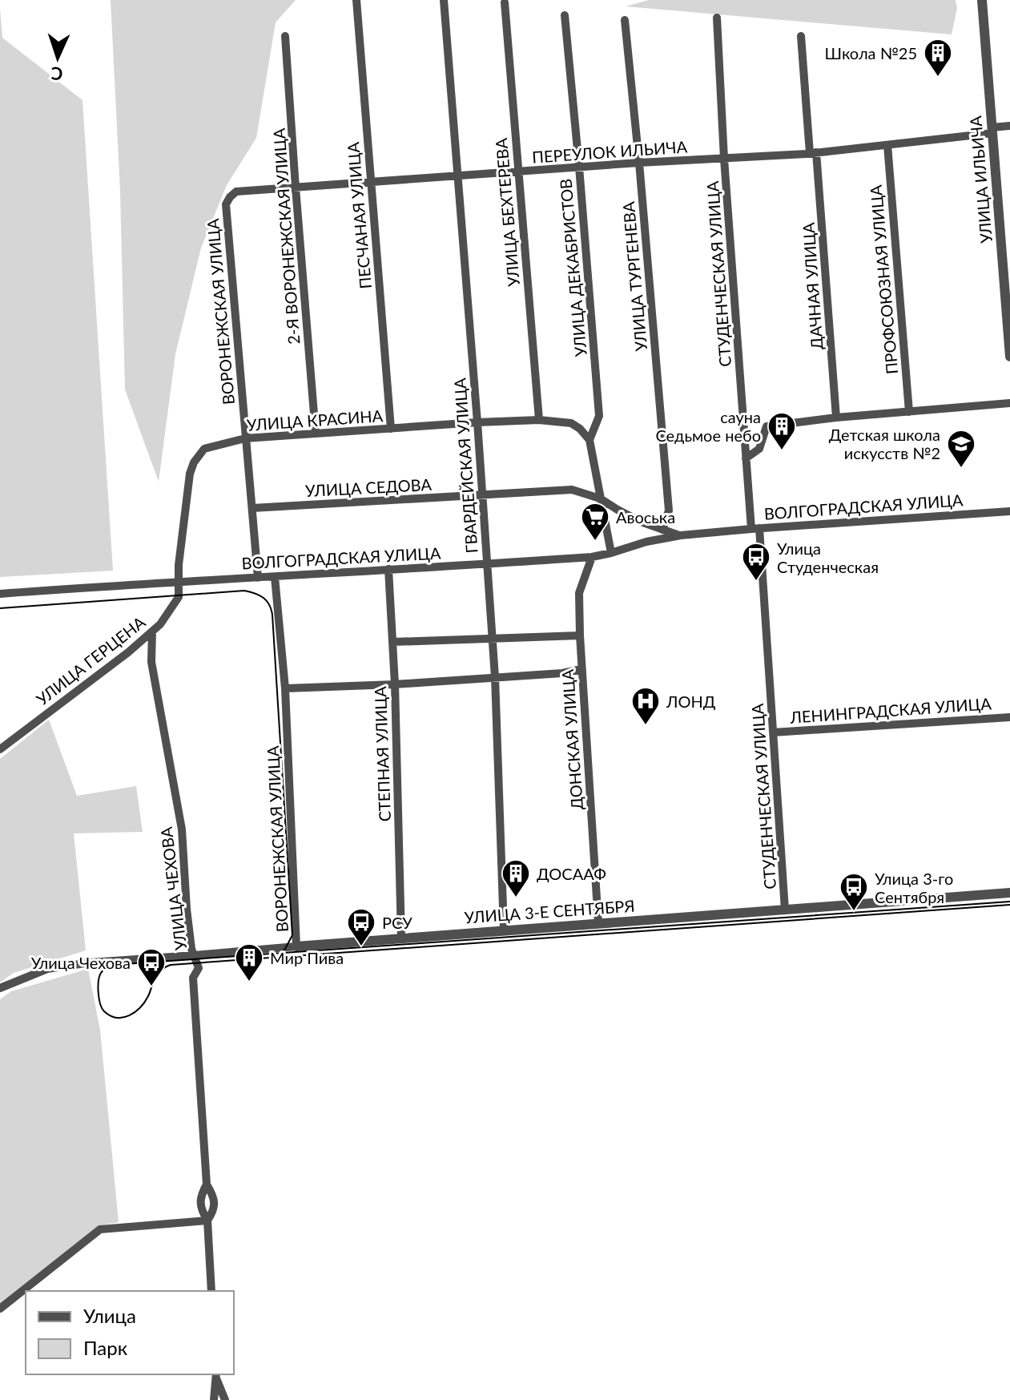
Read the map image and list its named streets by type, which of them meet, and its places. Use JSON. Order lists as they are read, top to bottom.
{
  "streets": {
    "street": [
      "ПЕРЕУЛОК ИЛЬИЧА",
      "УЛИЦА ИЛЬИЧА",
      "УЛИЦА БЕХТЕРЕВА",
      "ПЕСЧАНАЯ УЛИЦА",
      "2-Я ВОРОНЕЖСКАЯ УЛИЦА",
      "УЛИЦА ДЕКАБРИСТОВ",
      "СТУДЕНЧЕСКАЯ УЛИЦА",
      "УЛИЦА ТУРГЕНЕВА",
      "ПРОФСОЮЗНАЯ УЛИЦА",
      "ДАЧНАЯ УЛИЦА",
      "ВОРОНЕЖСКАЯ УЛИЦА",
      "УЛИЦА КРАСИНА",
      "ГВАРДЕЙСКАЯ УЛИЦА",
      "УЛИЦА СЕДОВА",
      "ВОЛГОГРАДСКАЯ УЛИЦА",
      "УЛИЦА ГЕРЦЕНА",
      "ЛЕНИНГРАДСКАЯ УЛИЦА",
      "ДОНСКАЯ УЛИЦА",
      "СТЕПНАЯ УЛИЦА",
      "УЛИЦА ЧЕХОВА",
      "УЛИЦА 3-Е СЕНТЯБРЯ"
    ]
  },
  "crossings": [
    ["ПЕРЕУЛОК ИЛЬИЧА", "УЛИЦА ИЛЬИЧА"],
    ["ПЕРЕУЛОК ИЛЬИЧА", "УЛИЦА БЕХТЕРЕВА"],
    ["ПЕРЕУЛОК ИЛЬИЧА", "ПЕСЧАНАЯ УЛИЦА"],
    ["ПЕРЕУЛОК ИЛЬИЧА", "2-Я ВОРОНЕЖСКАЯ УЛИЦА"],
    ["ПЕРЕУЛОК ИЛЬИЧА", "УЛИЦА ДЕКАБРИСТОВ"],
    ["ПЕРЕУЛОК ИЛЬИЧА", "СТУДЕНЧЕСКАЯ УЛИЦА"],
    ["ПЕРЕУЛОК ИЛЬИЧА", "УЛИЦА ТУРГЕНЕВА"],
    ["ПЕРЕУЛОК ИЛЬИЧА", "ПРОФСОЮЗНАЯ УЛИЦА"],
    ["ПЕРЕУЛОК ИЛЬИЧА", "ДАЧНАЯ УЛИЦА"],
    ["ПЕРЕУЛОК ИЛЬИЧА", "ВОРОНЕЖСКАЯ УЛИЦА"],
    ["ПЕРЕУЛОК ИЛЬИЧА", "ГВАРДЕЙСКАЯ УЛИЦА"],
    ["УЛИЦА БЕХТЕРЕВА", "УЛИЦА КРАСИНА"],
    ["ПЕСЧАНАЯ УЛИЦА", "УЛИЦА КРАСИНА"],
    ["2-Я ВОРОНЕЖСКАЯ УЛИЦА", "УЛИЦА КРАСИНА"],
    ["УЛИЦА ДЕКАБРИСТОВ", "УЛИЦА КРАСИНА"],
    ["СТУДЕНЧЕСКАЯ УЛИЦА", "ВОЛГОГРАДСКАЯ УЛИЦА"],
    ["СТУДЕНЧЕСКАЯ УЛИЦА", "ЛЕНИНГРАДСКАЯ УЛИЦА"],
    ["СТУДЕНЧЕСКАЯ УЛИЦА", "УЛИЦА 3-Е СЕНТЯБРЯ"],
    ["УЛИЦА ТУРГЕНЕВА", "УЛИЦА СЕДОВА"],
    ["УЛИЦА ТУРГЕНЕВА", "ВОЛГОГРАДСКАЯ УЛИЦА"],
    ["ВОРОНЕЖСКАЯ УЛИЦА", "УЛИЦА КРАСИНА"],
    ["ВОРОНЕЖСКАЯ УЛИЦА", "УЛИЦА СЕДОВА"],
    ["ВОРОНЕЖСКАЯ УЛИЦА", "ВОЛГОГРАДСКАЯ УЛИЦА"],
    ["ВОРОНЕЖСКАЯ УЛИЦА", "УЛИЦА 3-Е СЕНТЯБРЯ"],
    ["УЛИЦА КРАСИНА", "ГВАРДЕЙСКАЯ УЛИЦА"],
    ["УЛИЦА КРАСИНА", "ВОЛГОГРАДСКАЯ УЛИЦА"],
    ["УЛИЦА КРАСИНА", "УЛИЦА ГЕРЦЕНА"],
    ["ГВАРДЕЙСКАЯ УЛИЦА", "УЛИЦА СЕДОВА"],
    ["ГВАРДЕЙСКАЯ УЛИЦА", "ВОЛГОГРАДСКАЯ УЛИЦА"],
    ["ГВАРДЕЙСКАЯ УЛИЦА", "УЛИЦА 3-Е СЕНТЯБРЯ"],
    ["УЛИЦА СЕДОВА", "ВОЛГОГРАДСКАЯ УЛИЦА"],
    ["ВОЛГОГРАДСКАЯ УЛИЦА", "УЛИЦА ГЕРЦЕНА"],
    ["ВОЛГОГРАДСКАЯ УЛИЦА", "ДОНСКАЯ УЛИЦА"],
    ["ВОЛГОГРАДСКАЯ УЛИЦА", "СТЕПНАЯ УЛИЦА"],
    ["УЛИЦА ГЕРЦЕНА", "УЛИЦА ЧЕХОВА"],
    ["ДОНСКАЯ УЛИЦА", "УЛИЦА 3-Е СЕНТЯБРЯ"],
    ["СТЕПНАЯ УЛИЦА", "УЛИЦА 3-Е СЕНТЯБРЯ"],
    ["УЛИЦА ЧЕХОВА", "УЛИЦА 3-Е СЕНТЯБРЯ"]
  ],
  "places": {
    "building": [
      "Школа №25",
      "сауна Седьмое небо",
      "ДОСААФ",
      "Мир Пива"
    ],
    "school or university": ["Детская школа искусств №2"],
    "supermarket": ["Авоська"],
    "bus stop": [
      "Улица Студенческая",
      "Улица 3-го Сентября",
      "РСУ",
      "Улица Чехова"
    ],
    "hospital": ["ЛОНД"]
  },
  "legend": ["Улица", "Парк"],
  "north": "bottom"
}
